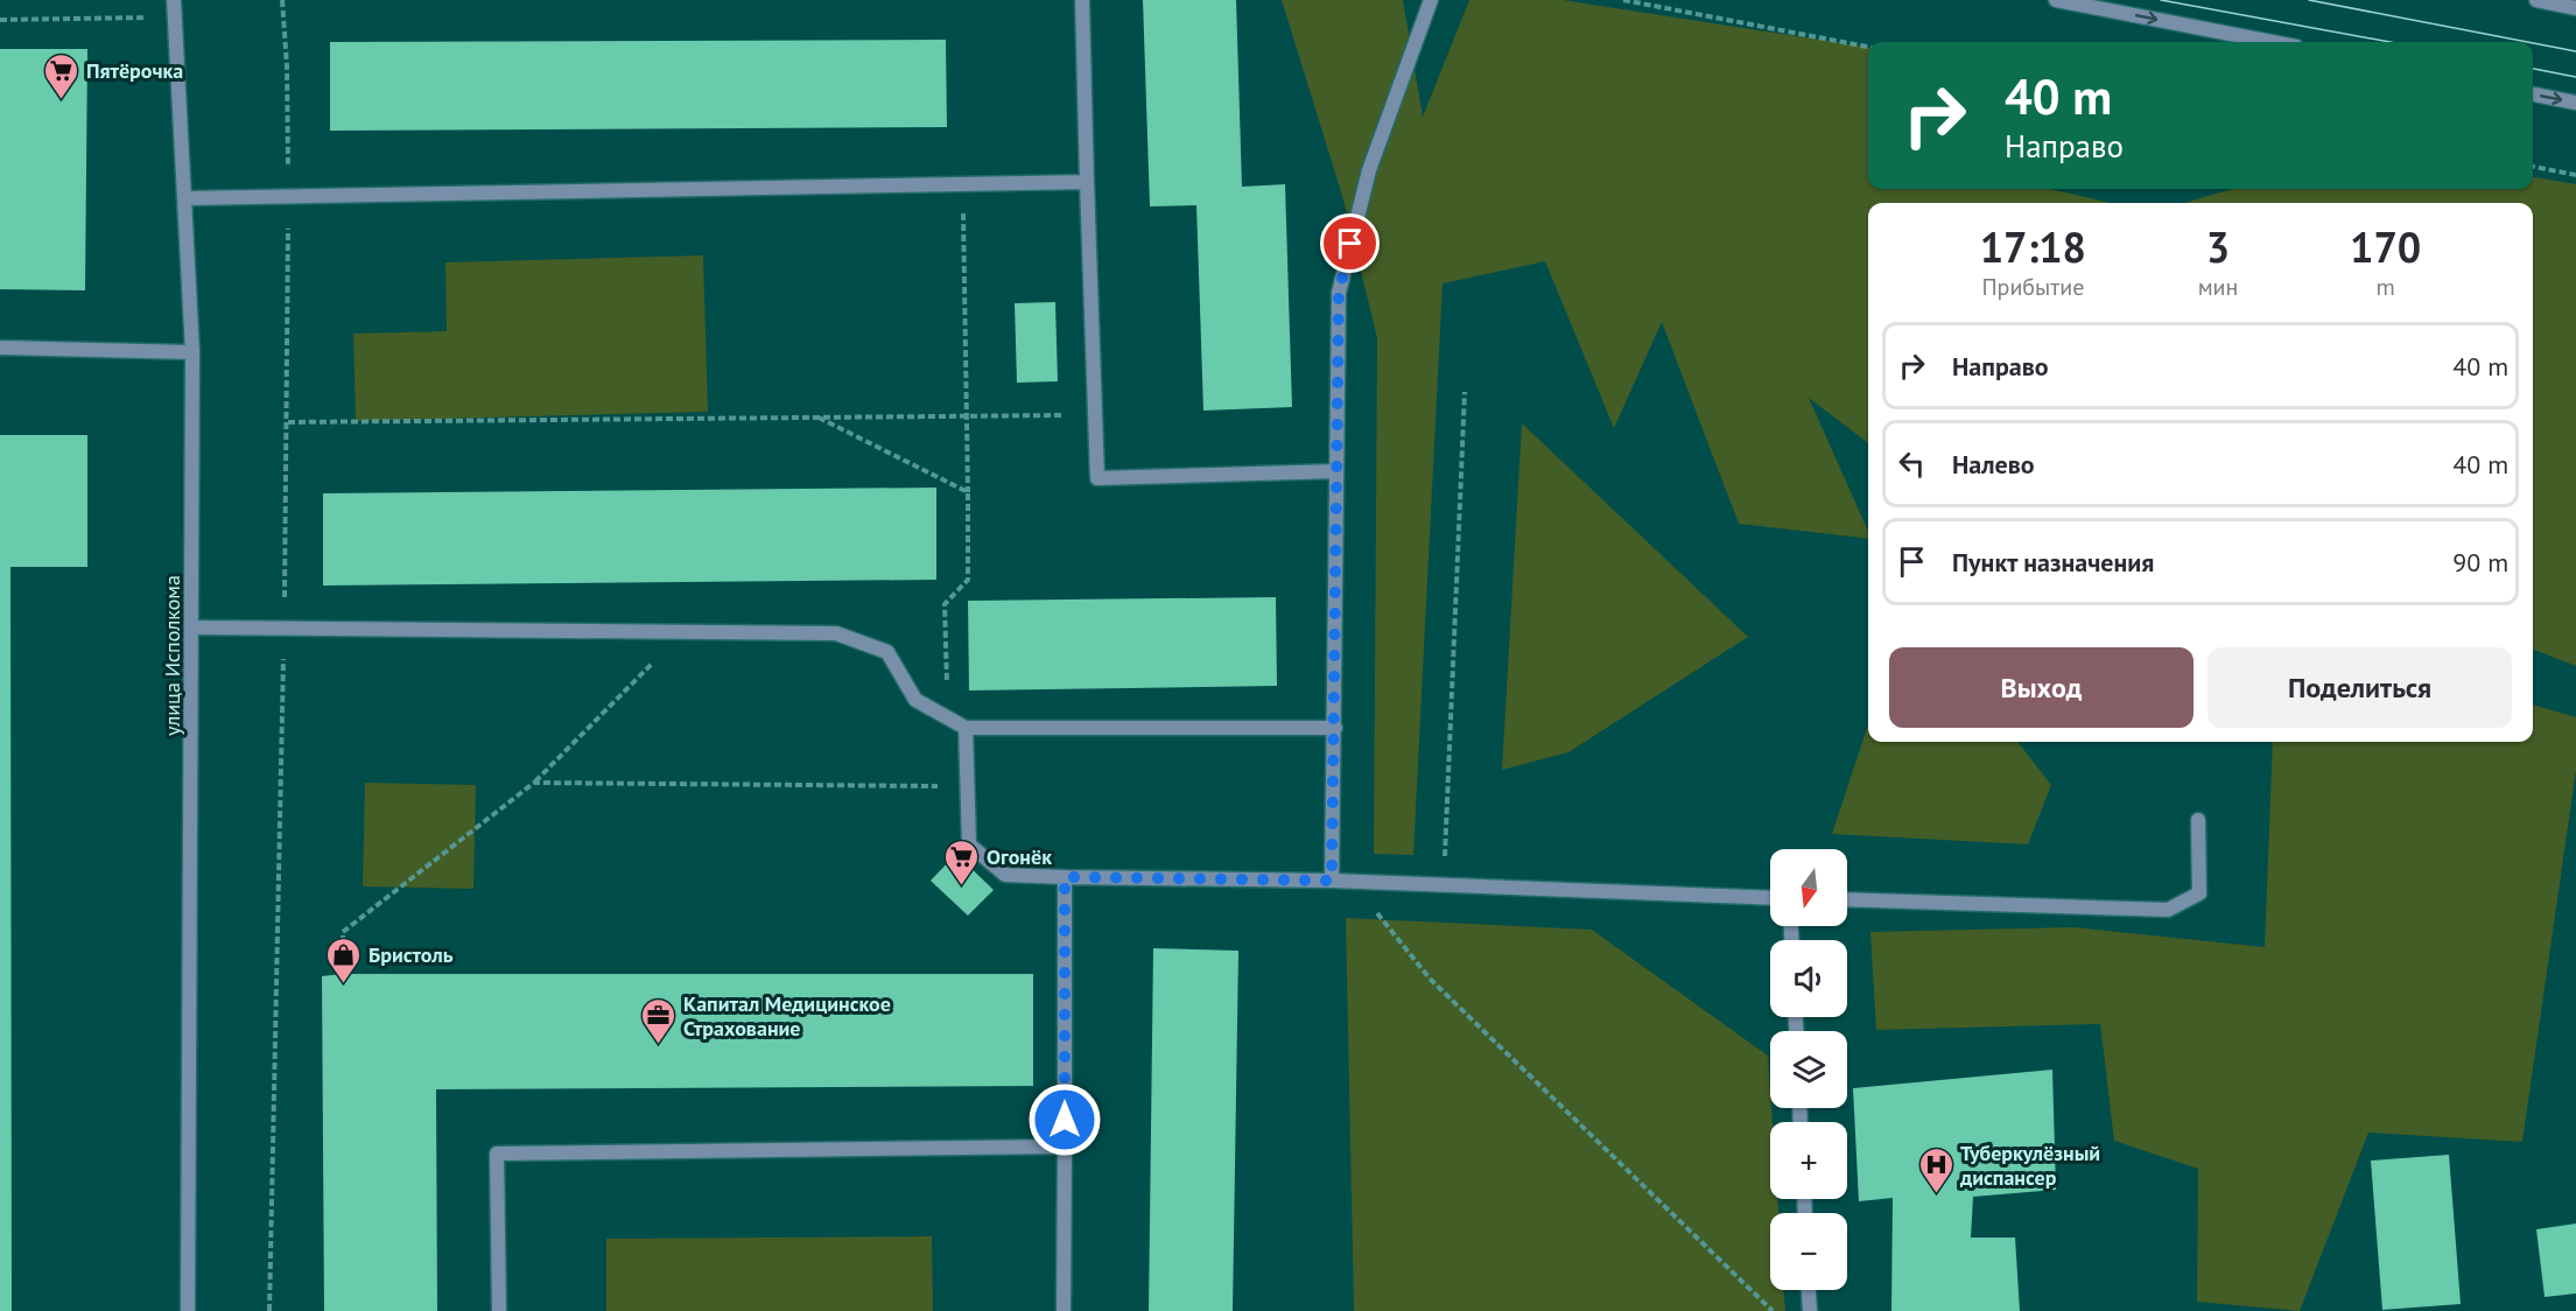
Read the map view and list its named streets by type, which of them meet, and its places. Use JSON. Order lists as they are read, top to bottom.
{
  "streets": {
    "street": ["улица Исполкома"]
  },
  "places": {
    "supermarket": ["Пятёрочка", "Огонёк"],
    "shop": ["Бристоль"],
    "office": ["Капитал Медицинское Страхование"],
    "hospital": ["Туберкулёзный диспансер"]
  },
  "north": "bottom",
  "page": {
    "turn": ["40 m", "Направо"],
    "eta": [
      "17:18",
      "Прибытие",
      "3",
      "мин",
      "170",
      "m"
    ],
    "list": [
      {
        "name": "Направо",
        "value": "40 m"
      },
      {
        "name": "Налево",
        "value": "40 m"
      },
      {
        "name": "Пункт назначения",
        "value": "90 m"
      }
    ],
    "buttons": ["Выход", "Поделиться"],
    "map_buttons": ["+", "−"]
  }
}
